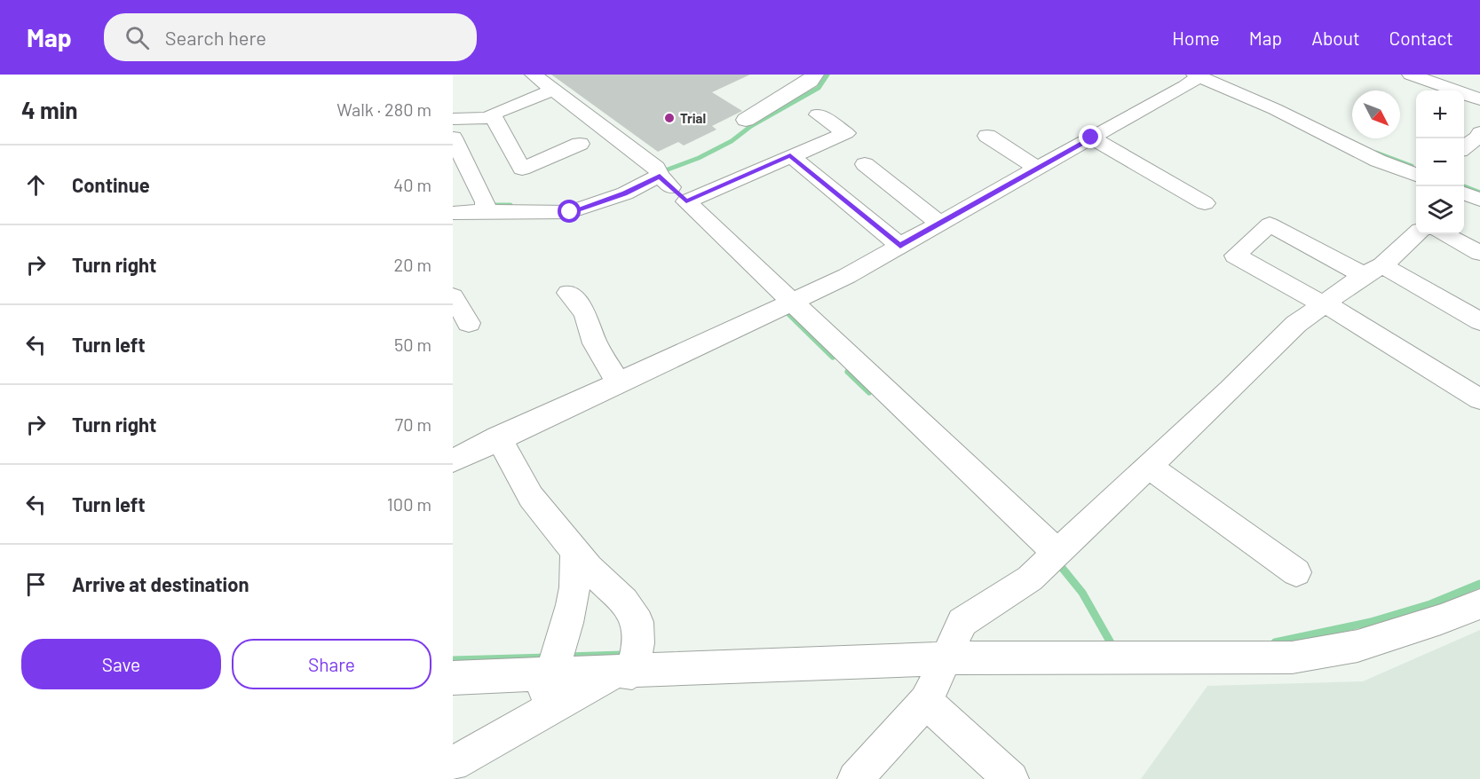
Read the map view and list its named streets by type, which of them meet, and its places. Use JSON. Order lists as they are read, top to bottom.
{
  "places": ["Trial"],
  "north": "bottom right",
  "page": {
    "header": "Map",
    "search": "Search here",
    "nav": [
      "Home",
      "Map",
      "About",
      "Contact"
    ],
    "heading": ["4 min", "Walk · 280 m"],
    "map_buttons": ["+", "−"],
    "list": [
      ["Continue", "40 m"],
      ["Turn right", "20 m"],
      ["Turn left", "50 m"],
      ["Turn right", "70 m"],
      ["Turn left", "100 m"],
      "Arrive at destination"
    ],
    "buttons": ["Save", "Share"]
  }
}
